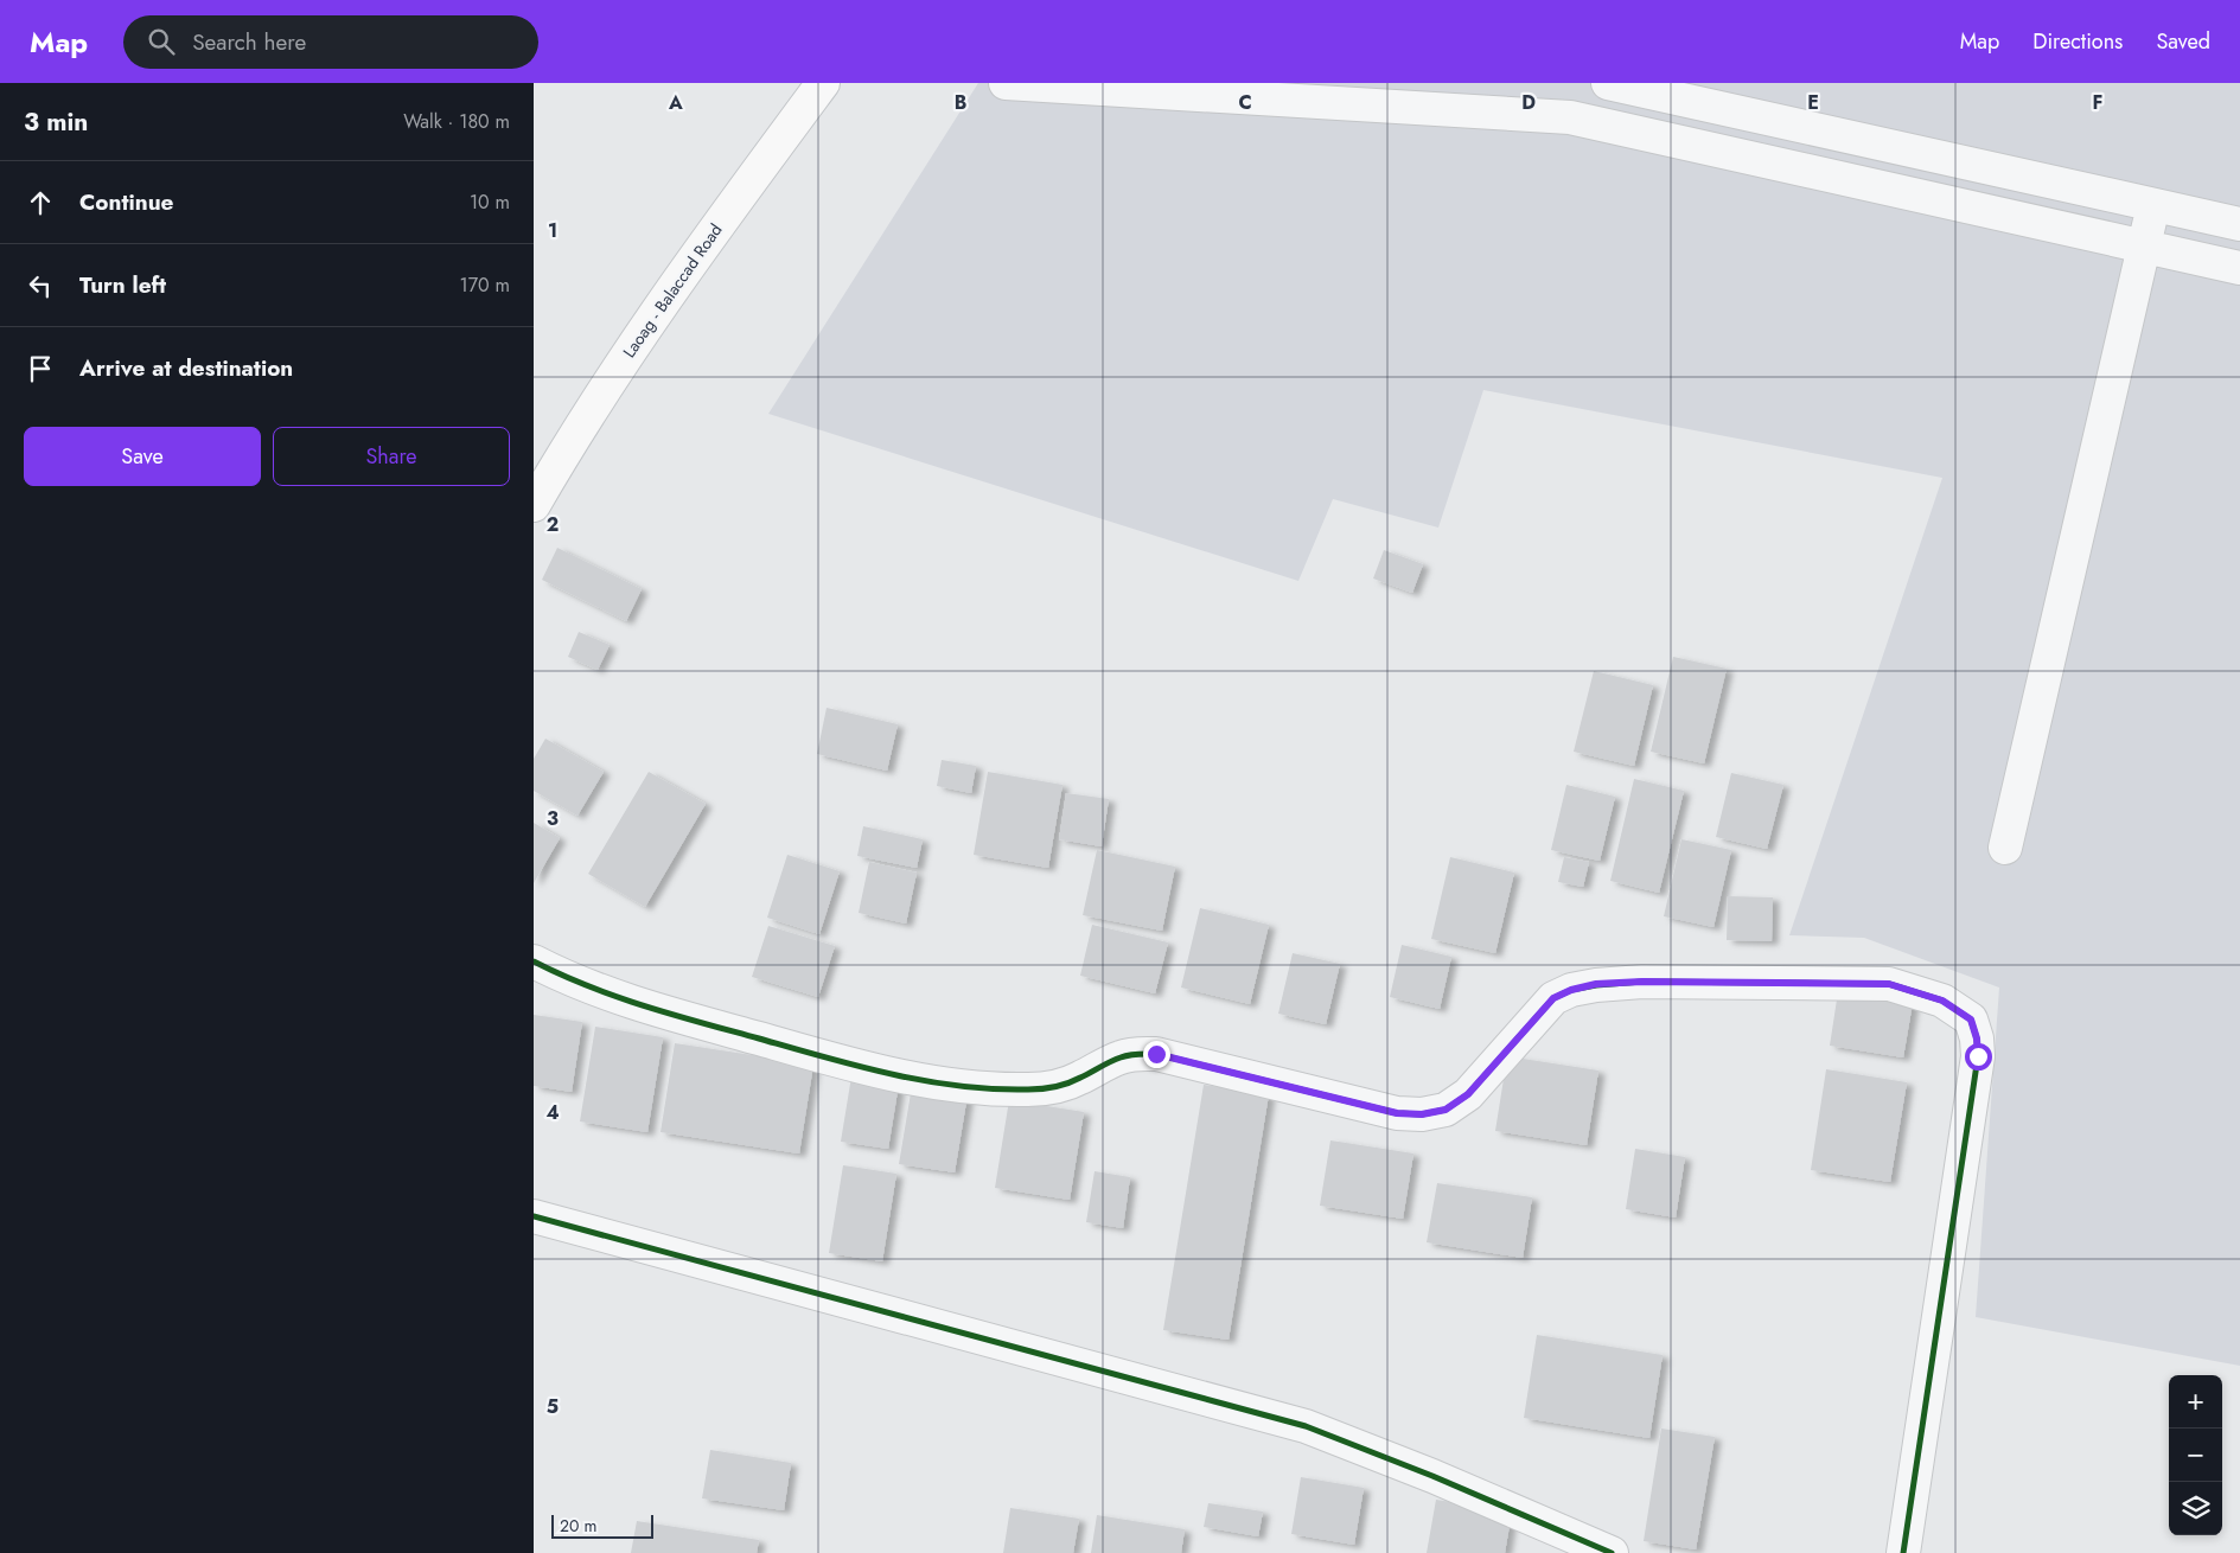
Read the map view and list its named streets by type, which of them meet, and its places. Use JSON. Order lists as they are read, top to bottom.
{
  "streets": {
    "main road": ["Laoag - Balaccad Road"]
  },
  "scale_bar": "20 m",
  "page": {
    "header": "Map",
    "search": "Search here",
    "nav": ["Map", "Directions", "Saved"],
    "heading": ["3 min", "Walk · 180 m"],
    "list": [
      ["Continue", "10 m"],
      ["Turn left", "170 m"],
      "Arrive at destination"
    ],
    "buttons": ["Save", "Share"],
    "map_buttons": ["+", "−"],
    "scale": "20 m"
  },
  "grid": {
    "columns": [
      "A",
      "B",
      "C",
      "D",
      "E",
      "F"
    ],
    "rows": [
      "1",
      "2",
      "3",
      "4",
      "5"
    ]
  }
}
